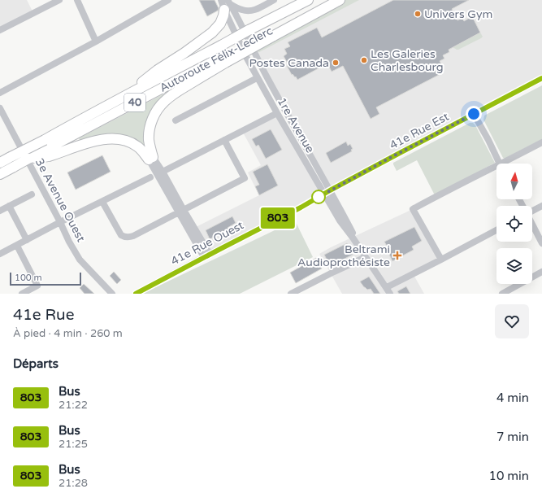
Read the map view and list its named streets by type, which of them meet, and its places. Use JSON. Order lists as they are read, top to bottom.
{
  "streets": {
    "highway": ["Autoroute Félix-Leclerc", "40"],
    "street": [
      "1re Avenue",
      "41e Rue Est",
      "3e Avenue Ouest",
      "41e Rue Ouest"
    ]
  },
  "crossings": [
    ["1re Avenue", "41e Rue Est"],
    ["1re Avenue", "41e Rue Ouest"],
    ["41e Rue Est", "41e Rue Ouest"]
  ],
  "places": {
    "other": ["Univers Gym", "Les Galeries Charlesbourg", "Postes Canada"],
    "health": ["Beltrami Audioprothésiste"]
  },
  "lines": ["bus line 803"],
  "scale_bar": "100 m",
  "north": "top",
  "page": {
    "on_map": "803",
    "scale": "100 m",
    "heading": [
      ["41e Rue", "À pied · 4 min · 260 m"],
      "Départs"
    ],
    "list": [
      {
        "mark": "803",
        "name": "Bus",
        "note": "21:22",
        "value": "4 min"
      },
      {
        "mark": "803",
        "name": "Bus",
        "note": "21:25",
        "value": "7 min"
      },
      {
        "mark": "803",
        "name": "Bus",
        "note": "21:28",
        "value": "10 min"
      }
    ]
  }
}
